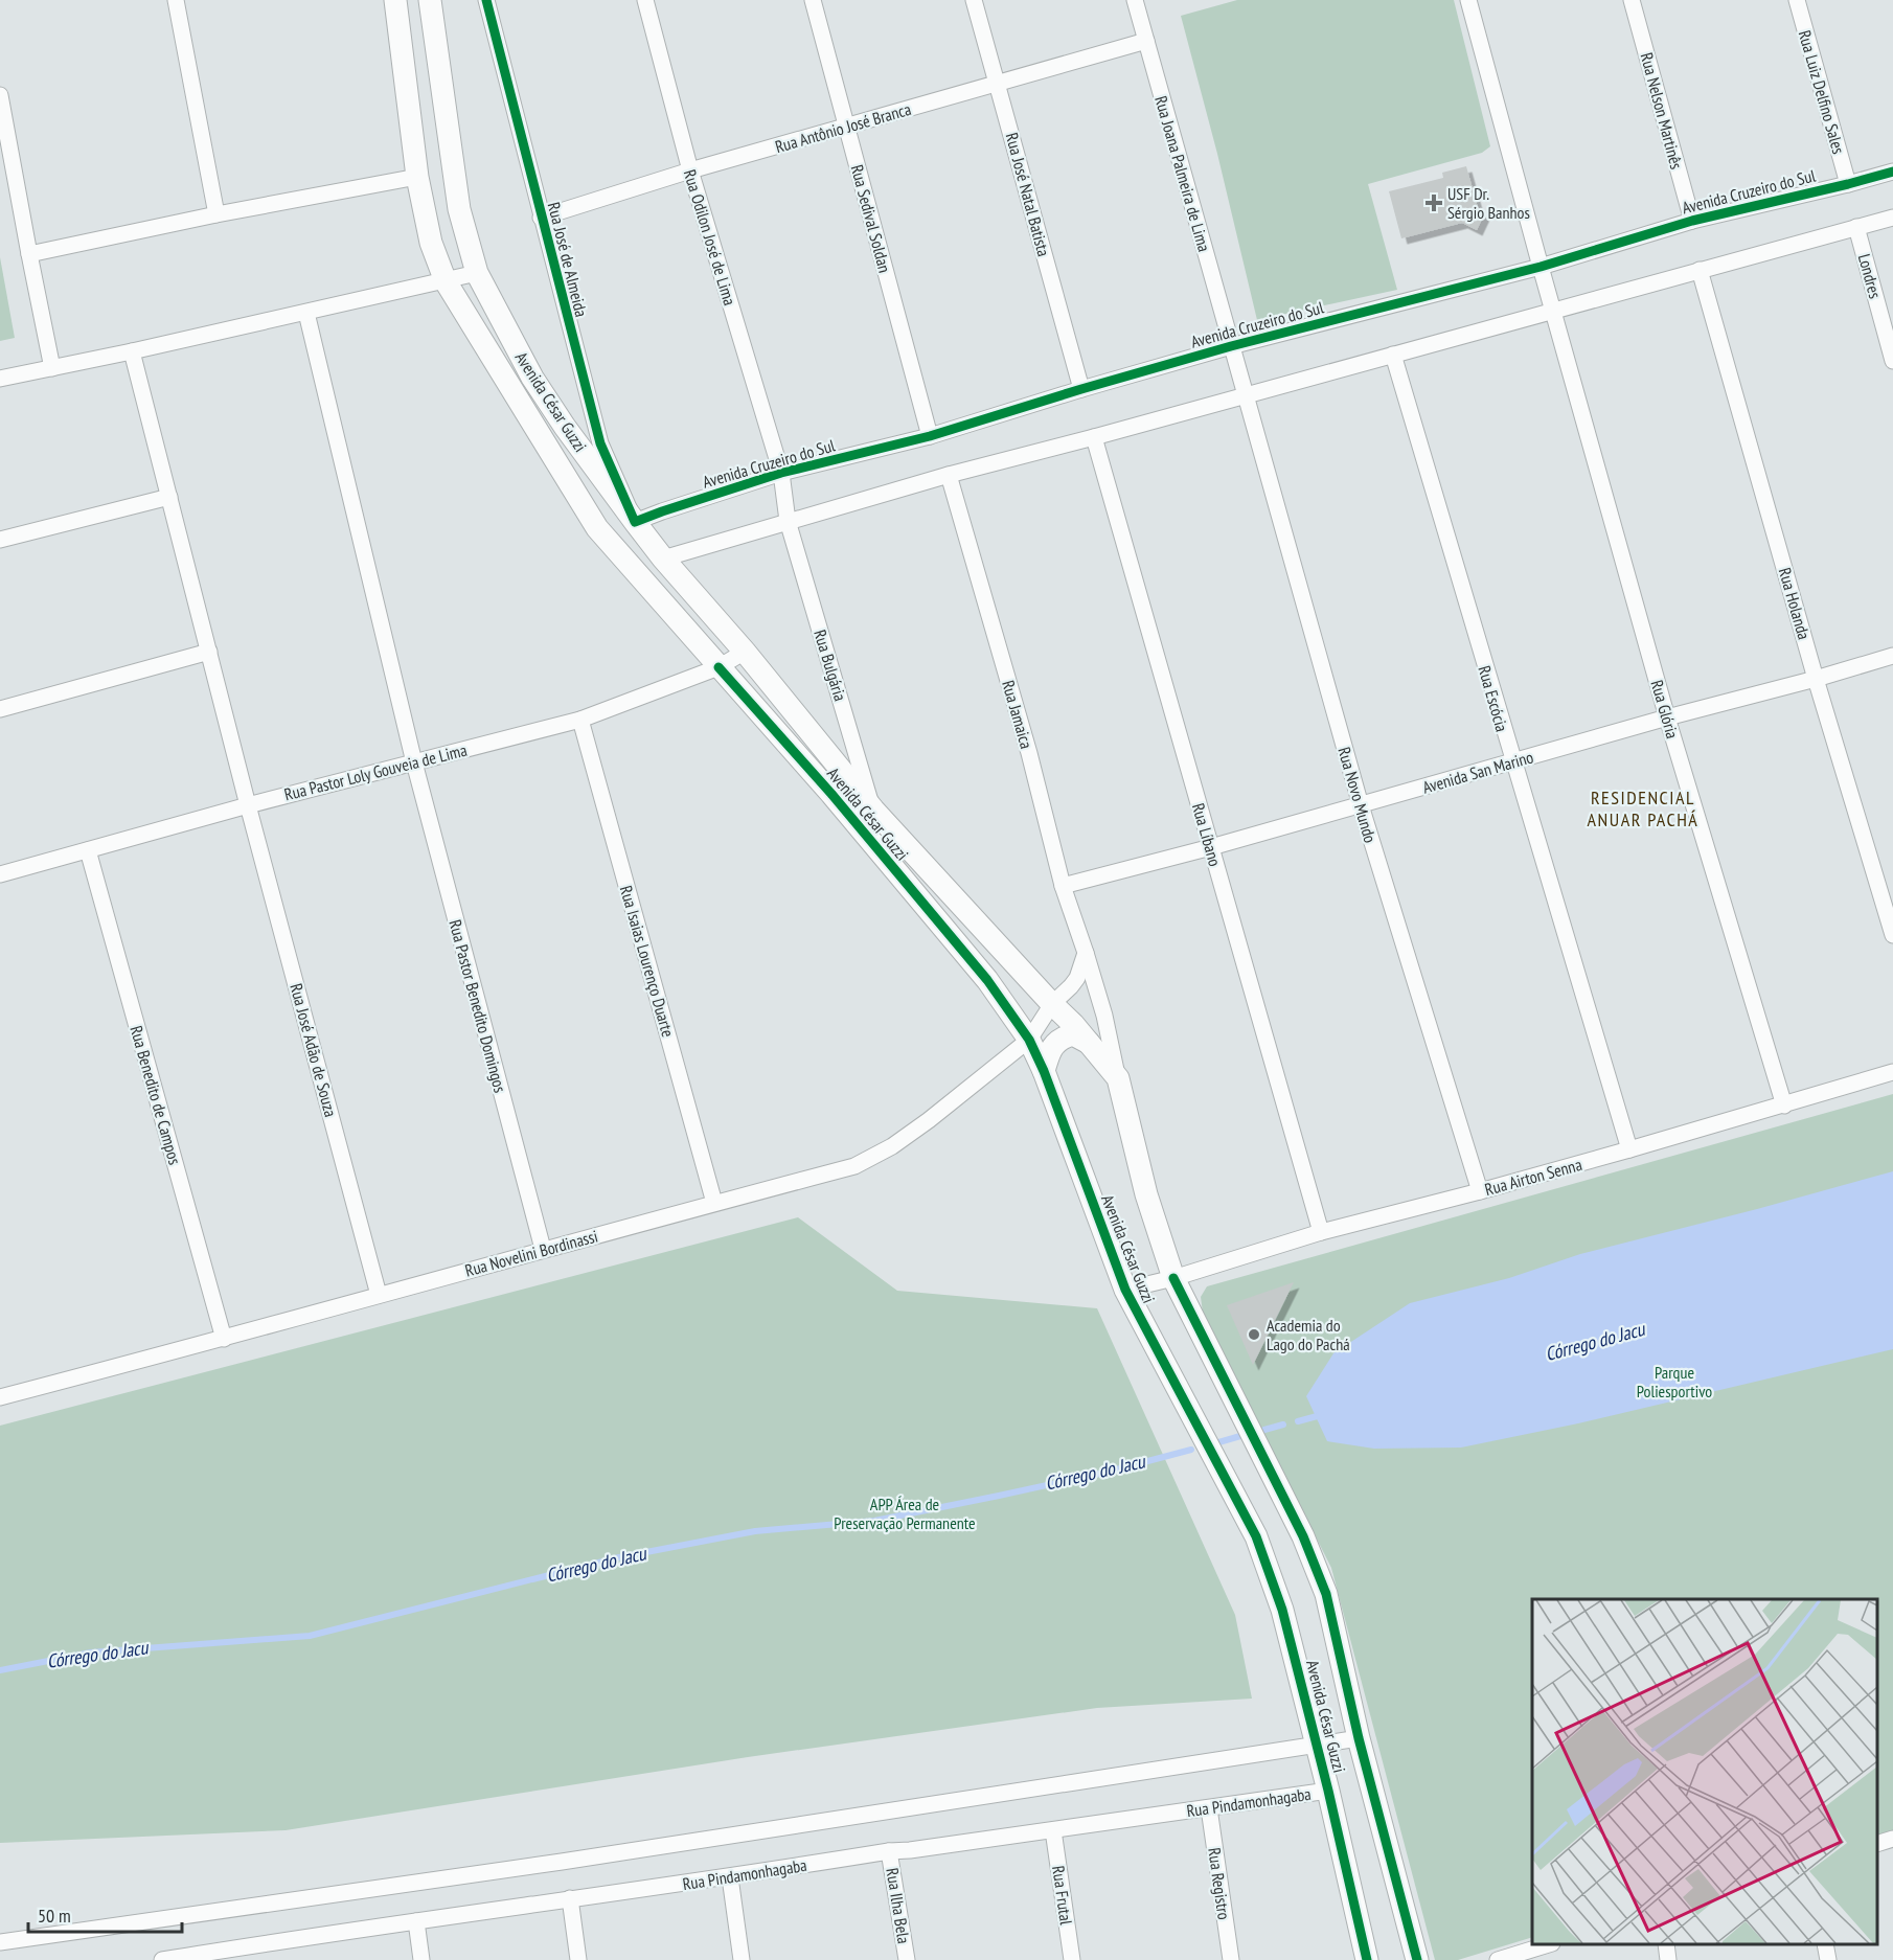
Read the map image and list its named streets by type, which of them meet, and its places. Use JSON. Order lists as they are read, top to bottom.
{
  "streets": {
    "street": [
      "Rua Luiz Delfino Sales",
      "Rua Nelson Martinês",
      "Rua Antônio José Branca",
      "Rua Joana Palmeira de Lima",
      "Avenida Cruzeiro do Sul",
      "Rua José Natal Batista",
      "Rua Sedival Soldan",
      "Rua Odilon José de Lima",
      "Rua José de Almeida",
      "Londres",
      "Avenida César Guzzi",
      "Rua Holanda",
      "Rua Bulgária",
      "Rua Escócia",
      "Rua Glória",
      "Rua Jamaica",
      "Rua Pastor Loly Gouveia de Lima",
      "Avenida San Marino",
      "Rua Novo Mundo",
      "Rua Líbano",
      "Rua Isaias Lourenço Duarte",
      "Rua Pastor Benedito Domingos",
      "Rua José Adão de Souza",
      "Rua Benedito de Campos",
      "Rua Airton Senna",
      "Rua Novelini Bordinassi",
      "Rua Pindamonhagaba",
      "Rua Registro",
      "Rua Frutal",
      "Rua Ilha Bela"
    ]
  },
  "crossings": [
    ["Rua Luiz Delfino Sales", "Avenida Cruzeiro do Sul"],
    ["Rua Nelson Martinês", "Avenida Cruzeiro do Sul"],
    ["Rua Antônio José Branca", "Rua Joana Palmeira de Lima"],
    ["Rua Antônio José Branca", "Rua José Natal Batista"],
    ["Rua Antônio José Branca", "Rua Sedival Soldan"],
    ["Rua Antônio José Branca", "Rua Odilon José de Lima"],
    ["Rua Antônio José Branca", "Rua José de Almeida"],
    ["Rua Joana Palmeira de Lima", "Avenida Cruzeiro do Sul"],
    ["Rua Joana Palmeira de Lima", "Rua Novo Mundo"],
    ["Avenida Cruzeiro do Sul", "Rua José Natal Batista"],
    ["Avenida Cruzeiro do Sul", "Rua Sedival Soldan"],
    ["Avenida Cruzeiro do Sul", "Rua Odilon José de Lima"],
    ["Avenida Cruzeiro do Sul", "Rua José de Almeida"],
    ["Avenida Cruzeiro do Sul", "Avenida César Guzzi"],
    ["Avenida Cruzeiro do Sul", "Rua Glória"],
    ["Rua Odilon José de Lima", "Rua Bulgária"],
    ["Rua José de Almeida", "Avenida César Guzzi"],
    ["Avenida César Guzzi", "Rua Bulgária"],
    ["Avenida César Guzzi", "Rua Jamaica"],
    ["Avenida César Guzzi", "Rua Pastor Loly Gouveia de Lima"],
    ["Avenida César Guzzi", "Rua Airton Senna"],
    ["Avenida César Guzzi", "Rua Novelini Bordinassi"],
    ["Avenida César Guzzi", "Rua Pindamonhagaba"],
    ["Rua Holanda", "Avenida San Marino"],
    ["Rua Escócia", "Avenida San Marino"],
    ["Rua Escócia", "Rua Airton Senna"],
    ["Rua Glória", "Avenida San Marino"],
    ["Rua Glória", "Rua Airton Senna"],
    ["Rua Jamaica", "Avenida San Marino"],
    ["Rua Pastor Loly Gouveia de Lima", "Rua Isaias Lourenço Duarte"],
    ["Rua Pastor Loly Gouveia de Lima", "Rua Pastor Benedito Domingos"],
    ["Rua Pastor Loly Gouveia de Lima", "Rua José Adão de Souza"],
    ["Rua Pastor Loly Gouveia de Lima", "Rua Benedito de Campos"],
    ["Avenida San Marino", "Rua Novo Mundo"],
    ["Avenida San Marino", "Rua Líbano"],
    ["Rua Novo Mundo", "Rua Airton Senna"],
    ["Rua Líbano", "Rua Airton Senna"],
    ["Rua Isaias Lourenço Duarte", "Rua Novelini Bordinassi"],
    ["Rua Pastor Benedito Domingos", "Rua Novelini Bordinassi"],
    ["Rua José Adão de Souza", "Rua Novelini Bordinassi"],
    ["Rua Benedito de Campos", "Rua Novelini Bordinassi"],
    ["Rua Pindamonhagaba", "Rua Registro"],
    ["Rua Pindamonhagaba", "Rua Frutal"],
    ["Rua Pindamonhagaba", "Rua Ilha Bela"]
  ],
  "districts": ["RESIDENCIAL ANUAR PACHÁ"],
  "water": ["Córrego do Jacu"],
  "parks": ["Parque Poliesportivo", "APP Área de Preservação Permanente"],
  "places": {
    "health": ["USF Dr. Sérgio Banhos"],
    "other": ["Academia do Lago do Pachá"]
  },
  "scale_bar": "50 m"
}
